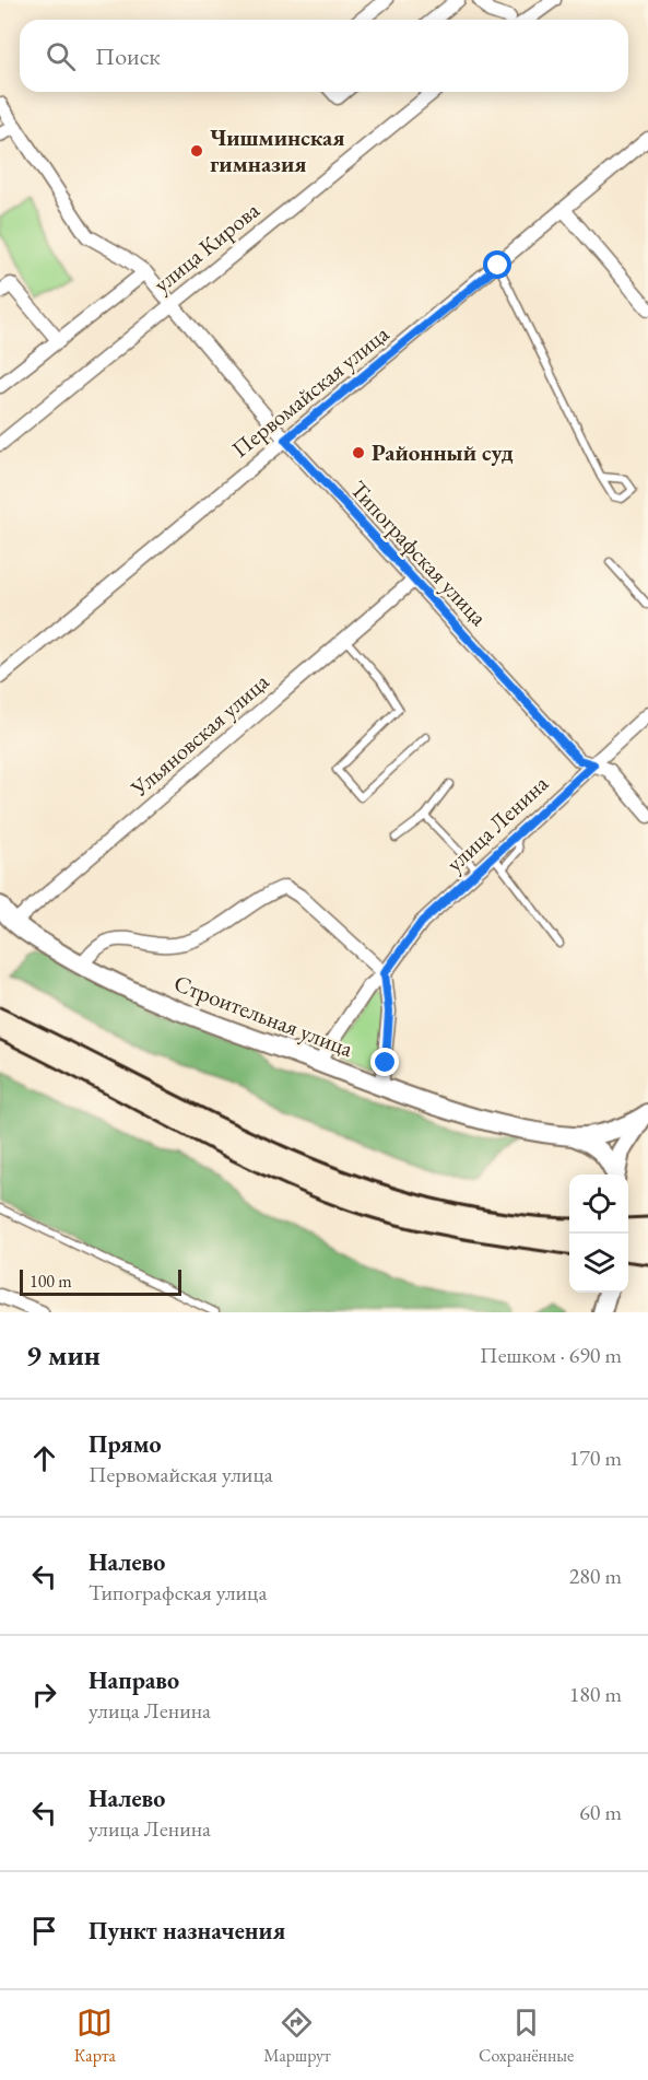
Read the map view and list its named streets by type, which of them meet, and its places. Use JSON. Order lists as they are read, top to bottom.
{
  "streets": {
    "street": [
      "улица Кирова",
      "Первомайская улица",
      "Типографская улица",
      "Ульяновская улица",
      "улица Ленина",
      "Строительная улица"
    ]
  },
  "crossings": [
    ["улица Кирова", "Типографская улица"],
    ["Первомайская улица", "Типографская улица"],
    ["Типографская улица", "Ульяновская улица"],
    ["Типографская улица", "улица Ленина"],
    ["Ульяновская улица", "Строительная улица"],
    ["улица Ленина", "Строительная улица"]
  ],
  "places": ["Чишминская гимназия", "Районный суд"],
  "scale_bar": "100 m",
  "page": {
    "search": "Поиск",
    "scale": "100 m",
    "heading": ["9 мин", "Пешком · 690 m"],
    "list": [
      ["Прямо", "Первомайская улица", "170 m"],
      ["Налево", "Типографская улица", "280 m"],
      ["Направо", "улица Ленина", "180 m"],
      ["Налево", "улица Ленина", "60 m"],
      "Пункт назначения"
    ],
    "nav": ["Карта", "Маршрут", "Сохранённые"]
  }
}
